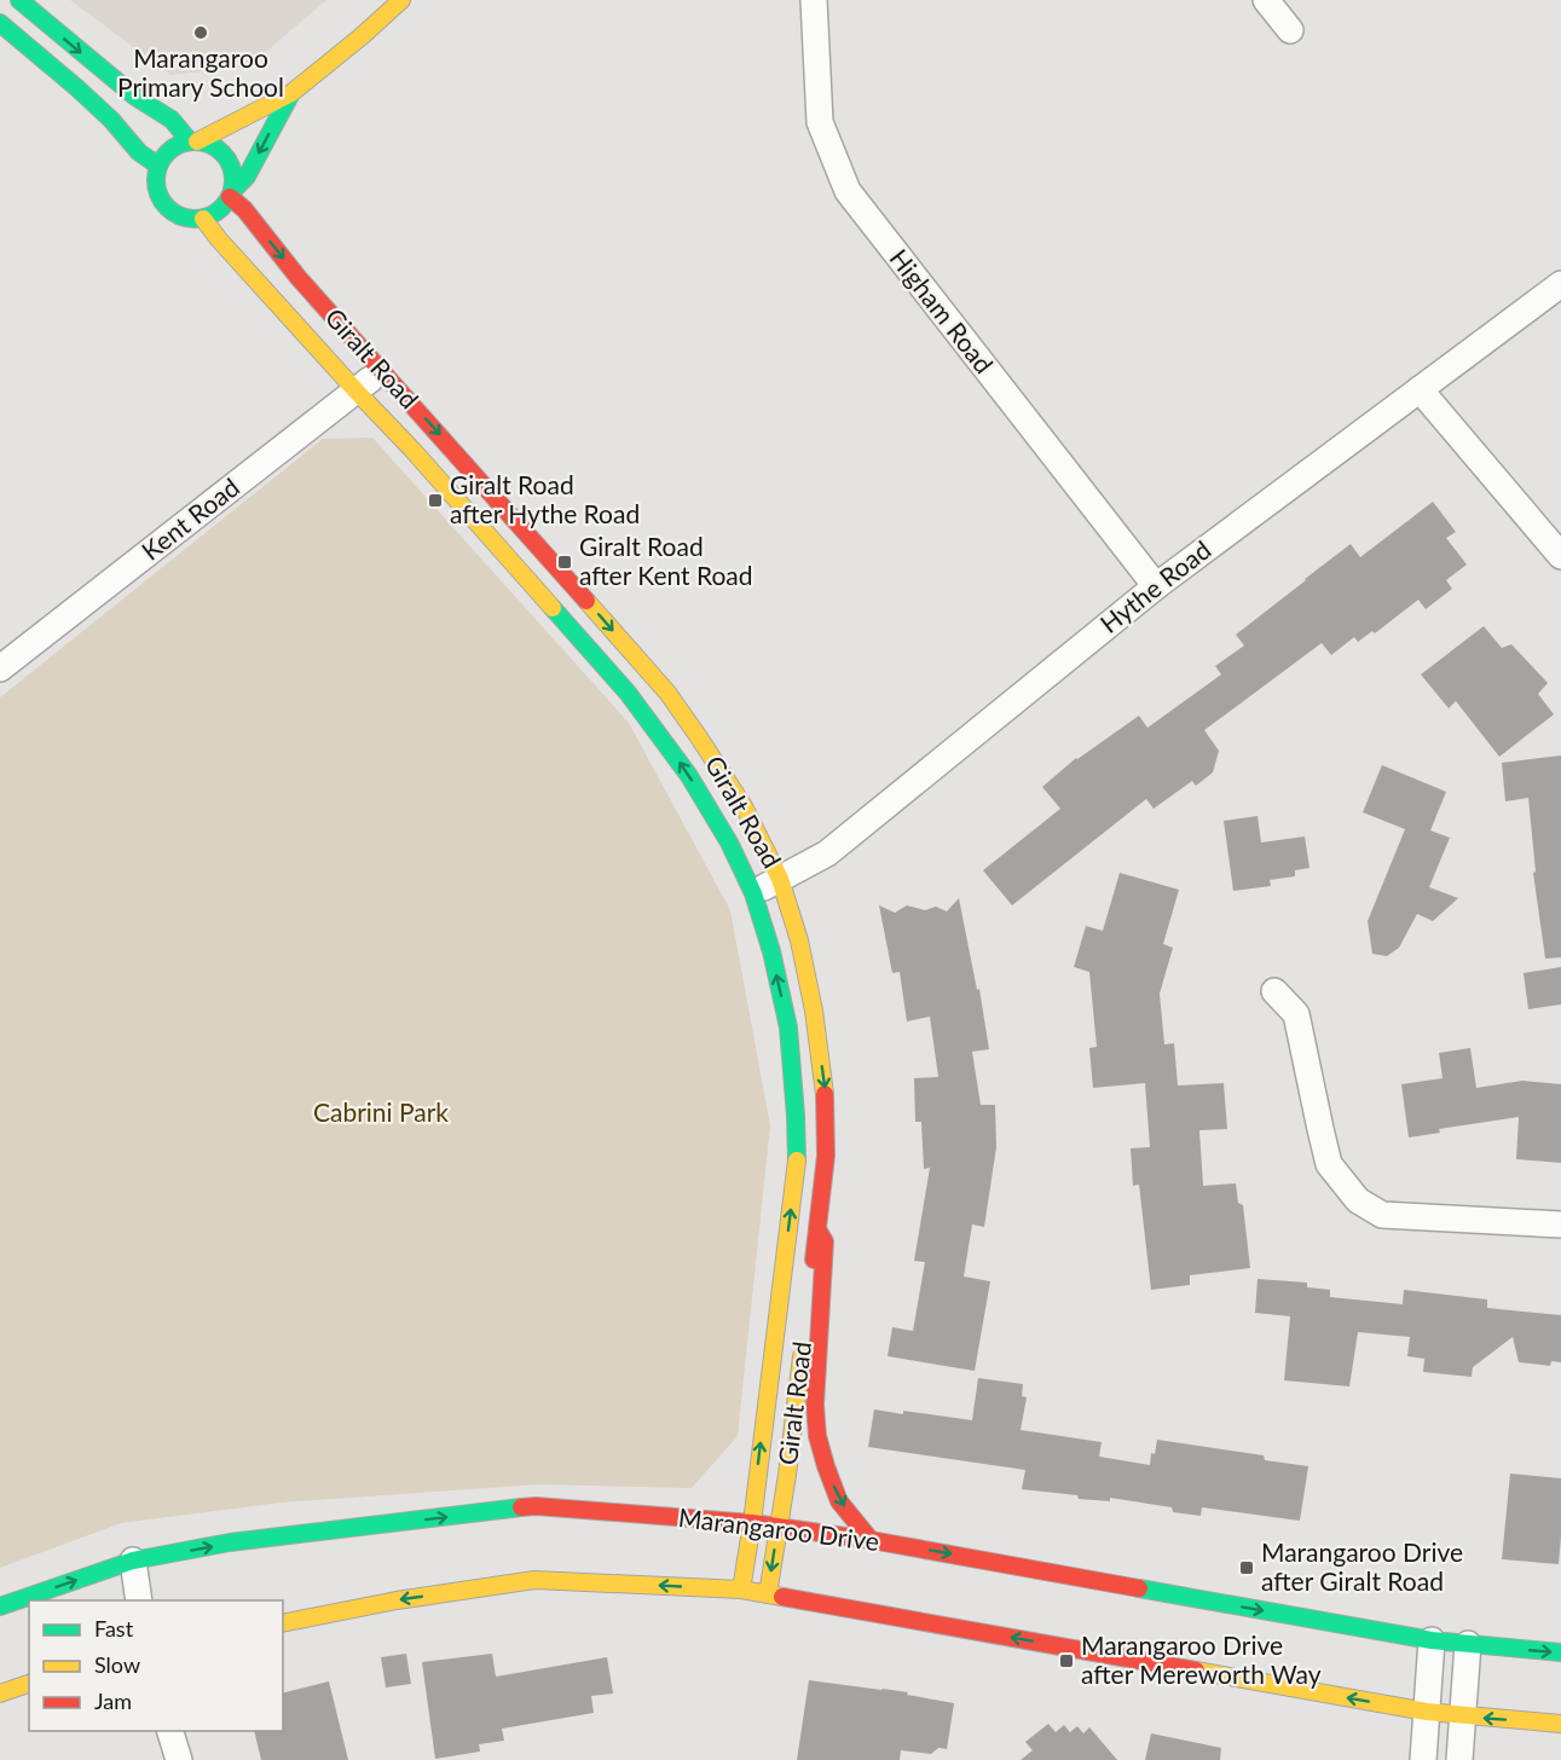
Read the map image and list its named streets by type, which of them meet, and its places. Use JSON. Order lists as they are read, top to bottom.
{
  "streets": {
    "street": [
      "Higham Road",
      "Giralt Road",
      "Kent Road",
      "Hythe Road",
      "Marangaroo Drive"
    ]
  },
  "crossings": [
    ["Higham Road", "Hythe Road"],
    ["Giralt Road", "Kent Road"],
    ["Giralt Road", "Hythe Road"],
    ["Giralt Road", "Marangaroo Drive"]
  ],
  "parks": ["Cabrini Park"],
  "places": {
    "other": ["Marangaroo Primary School"],
    "transit": [
      "Giralt Road after Hythe Road",
      "Giralt Road after Kent Road",
      "Marangaroo Drive after Giralt Road",
      "Marangaroo Drive after Mereworth Way"
    ]
  },
  "legend": ["Fast", "Slow", "Jam"]
}
